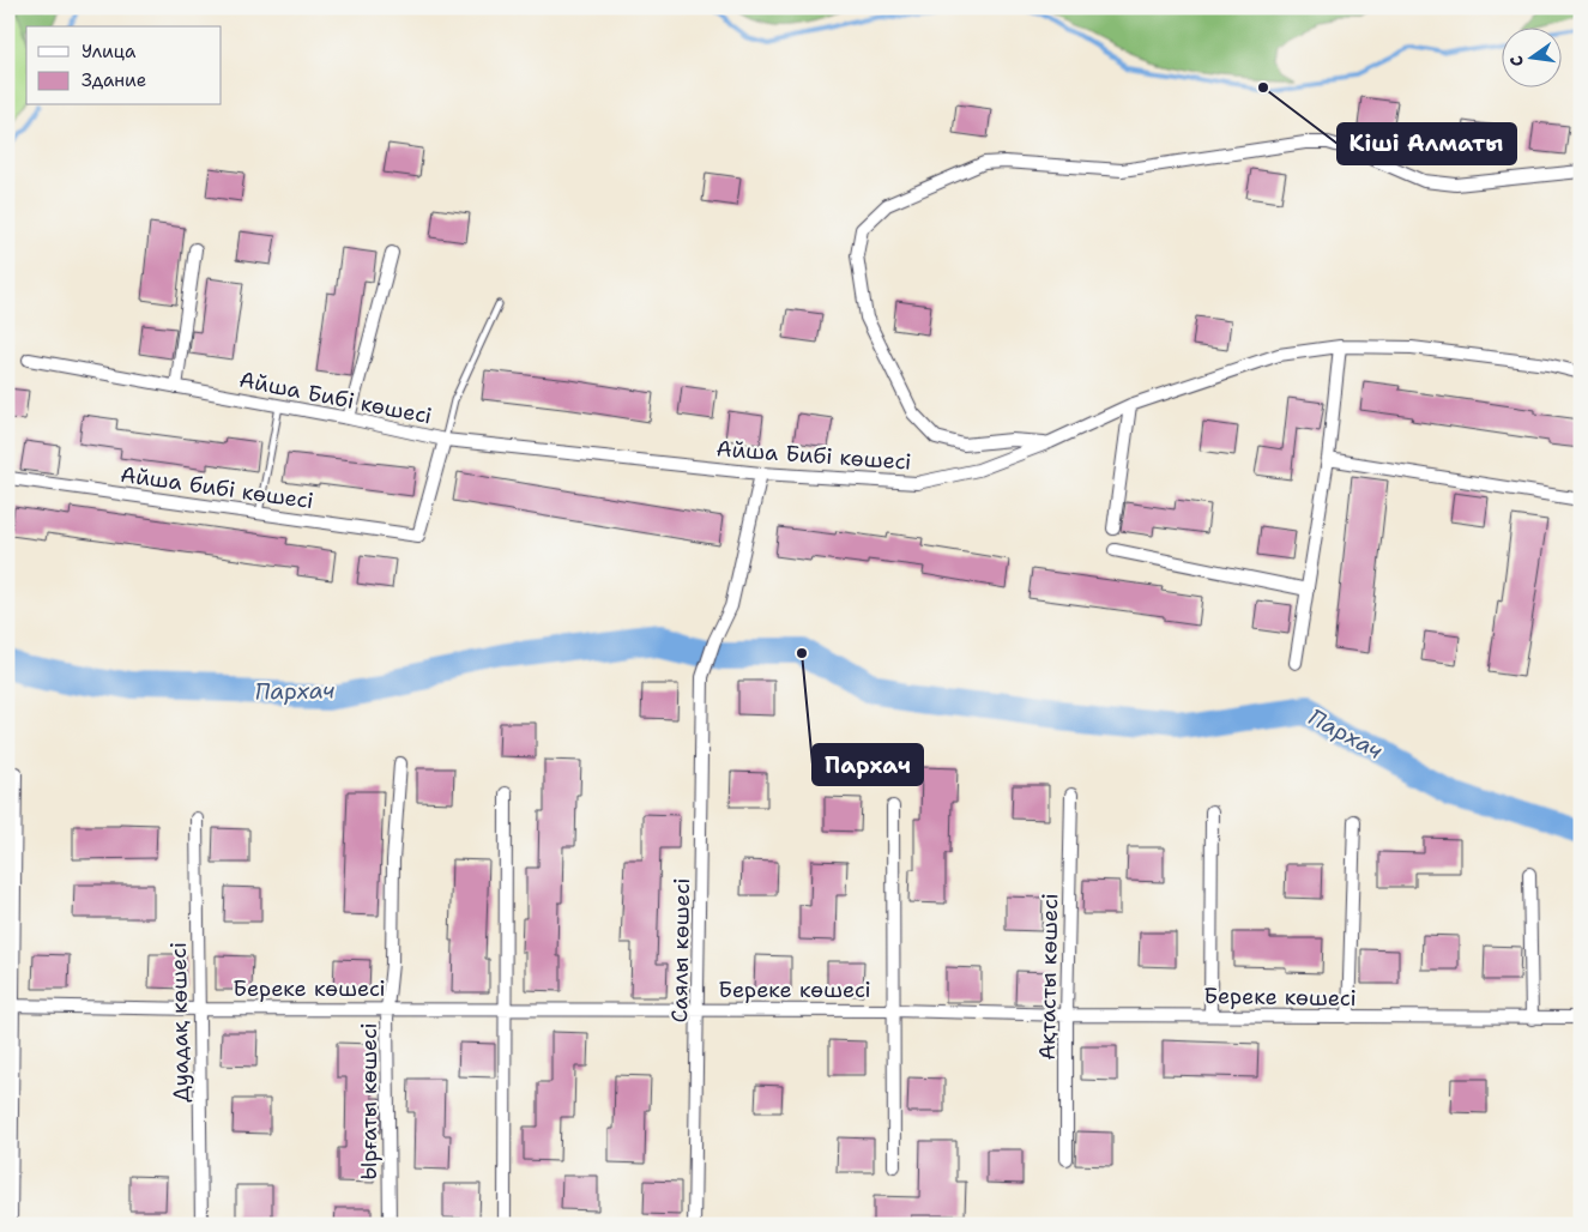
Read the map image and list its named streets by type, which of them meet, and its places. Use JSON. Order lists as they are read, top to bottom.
{
  "streets": {
    "street": [
      "Айша Бибі көшесі",
      "Айша бибі көшесі",
      "Саялы көшесі",
      "Ақтасты көшесі",
      "Береке көшесі",
      "Дуадақ көшесі",
      "Ырғаты көшесі"
    ]
  },
  "crossings": [
    ["Айша Бибі көшесі", "Айша бибі көшесі"],
    ["Айша Бибі көшесі", "Саялы көшесі"],
    ["Саялы көшесі", "Береке көшесі"],
    ["Ақтасты көшесі", "Береке көшесі"],
    ["Береке көшесі", "Дуадақ көшесі"],
    ["Береке көшесі", "Ырғаты көшесі"]
  ],
  "water": ["Пархач"],
  "places": ["Кіші Алматы", "Пархач"],
  "legend": ["Улица", "Здание"],
  "north": "left"
}
